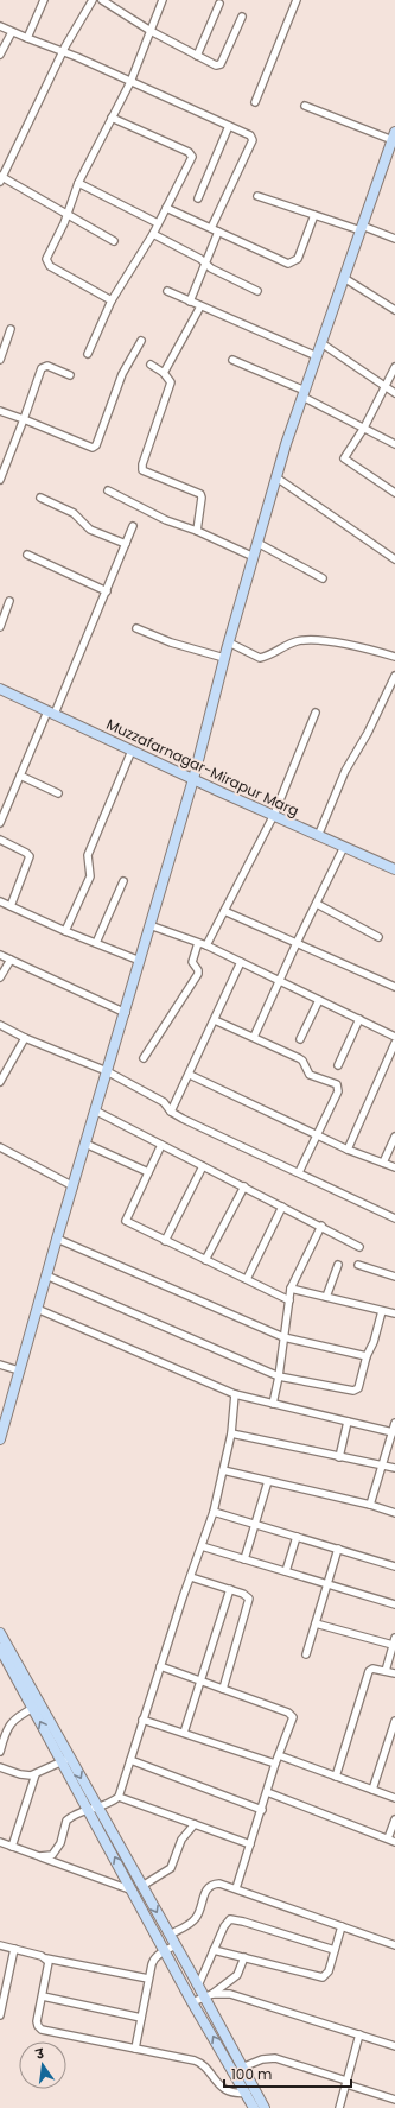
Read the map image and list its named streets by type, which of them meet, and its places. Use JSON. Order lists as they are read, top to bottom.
{
  "streets": {
    "main road": ["Muzzafarnagar-Mirapur Marg"]
  },
  "scale_bar": "100 m",
  "north": "top"
}
